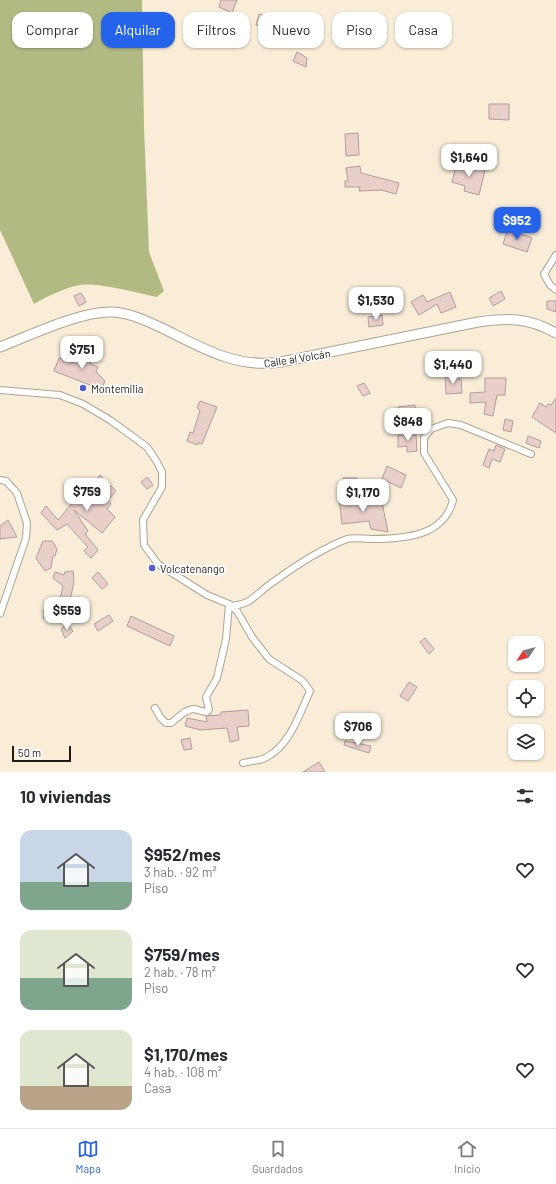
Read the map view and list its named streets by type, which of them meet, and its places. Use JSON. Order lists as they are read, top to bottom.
{
  "streets": {
    "street": ["Calle al Volcán"]
  },
  "places": ["Montemilia", "Volcatenango"],
  "scale_bar": "50 m",
  "north": "bottom left",
  "page": {
    "chip": [
      "Comprar",
      "Alquilar",
      "Filtros",
      "Nuevo",
      "Piso",
      "Casa"
    ],
    "price": [
      "$1,640",
      "$952",
      "$1,530",
      "$751",
      "$1,440",
      "$848",
      "$759",
      "$1,170",
      "$559",
      "$706"
    ],
    "scale": "50 m",
    "heading": "10 viviendas",
    "list": [
      {
        "name": "$952/mes",
        "note": "3 hab. · 92 m² · Piso"
      },
      {
        "name": "$759/mes",
        "note": "2 hab. · 78 m² · Piso"
      },
      {
        "name": "$1,170/mes",
        "note": "4 hab. · 108 m² · Casa"
      }
    ],
    "tabs": ["Mapa", "Guardados", "Inicio"]
  }
}
